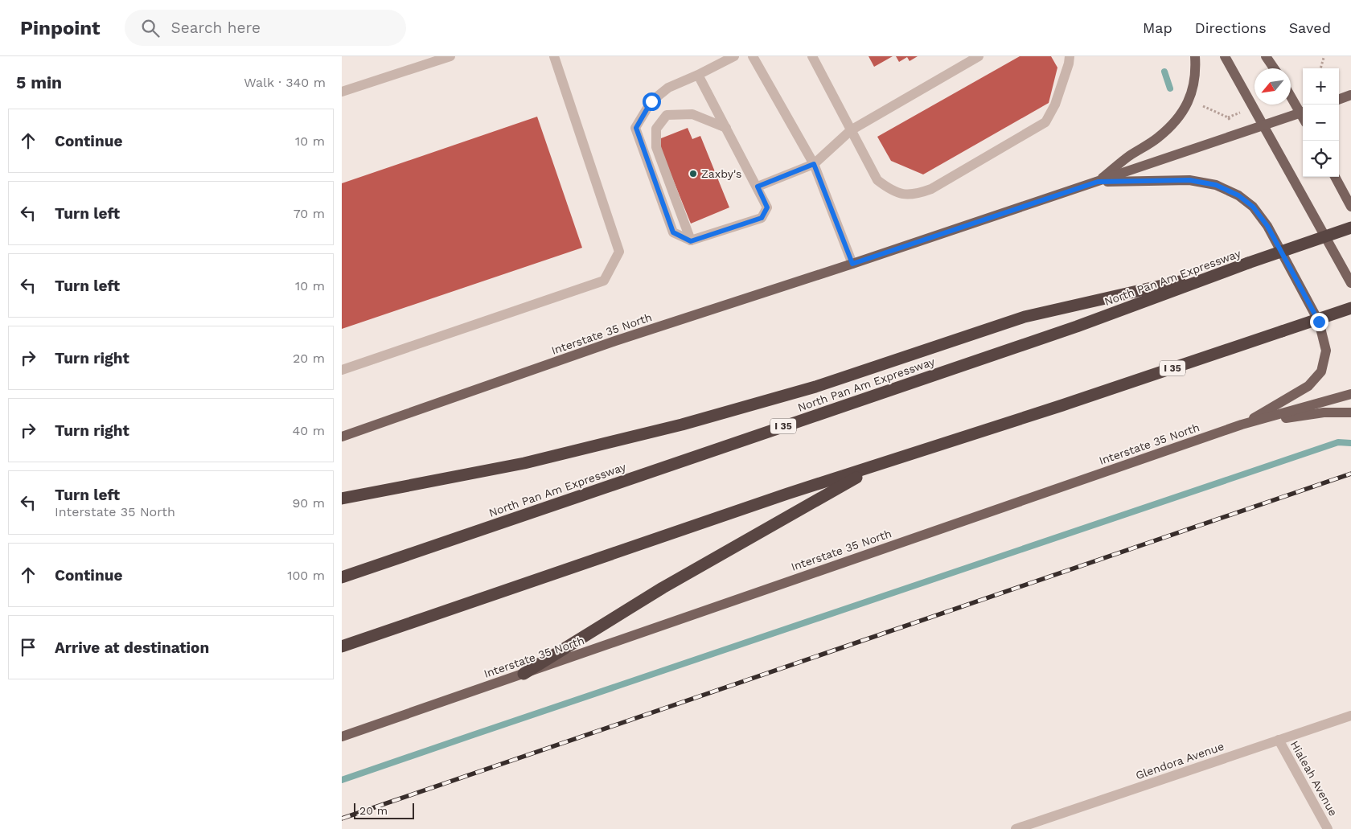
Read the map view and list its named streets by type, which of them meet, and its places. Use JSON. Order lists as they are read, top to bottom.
{
  "streets": {
    "highway": ["North Pan Am Expressway", "I 35"],
    "main road": ["Interstate 35 North"],
    "street": ["Glendora Avenue", "Hialeah Avenue"]
  },
  "crossings": [
    ["Glendora Avenue", "Hialeah Avenue"]
  ],
  "places": ["Zaxby's"],
  "scale_bar": "20 m",
  "north": "bottom left",
  "page": {
    "header": "Pinpoint",
    "search": "Search here",
    "nav": ["Map", "Directions", "Saved"],
    "heading": ["5 min", "Walk · 340 m"],
    "map_buttons": ["+", "−"],
    "list": [
      ["Continue", "10 m"],
      ["Turn left", "70 m"],
      ["Turn left", "10 m"],
      ["Turn right", "20 m"],
      ["Turn right", "40 m"],
      ["Turn left", "Interstate 35 North", "90 m"],
      ["Continue", "100 m"],
      "Arrive at destination"
    ],
    "scale": "20 m"
  }
}
